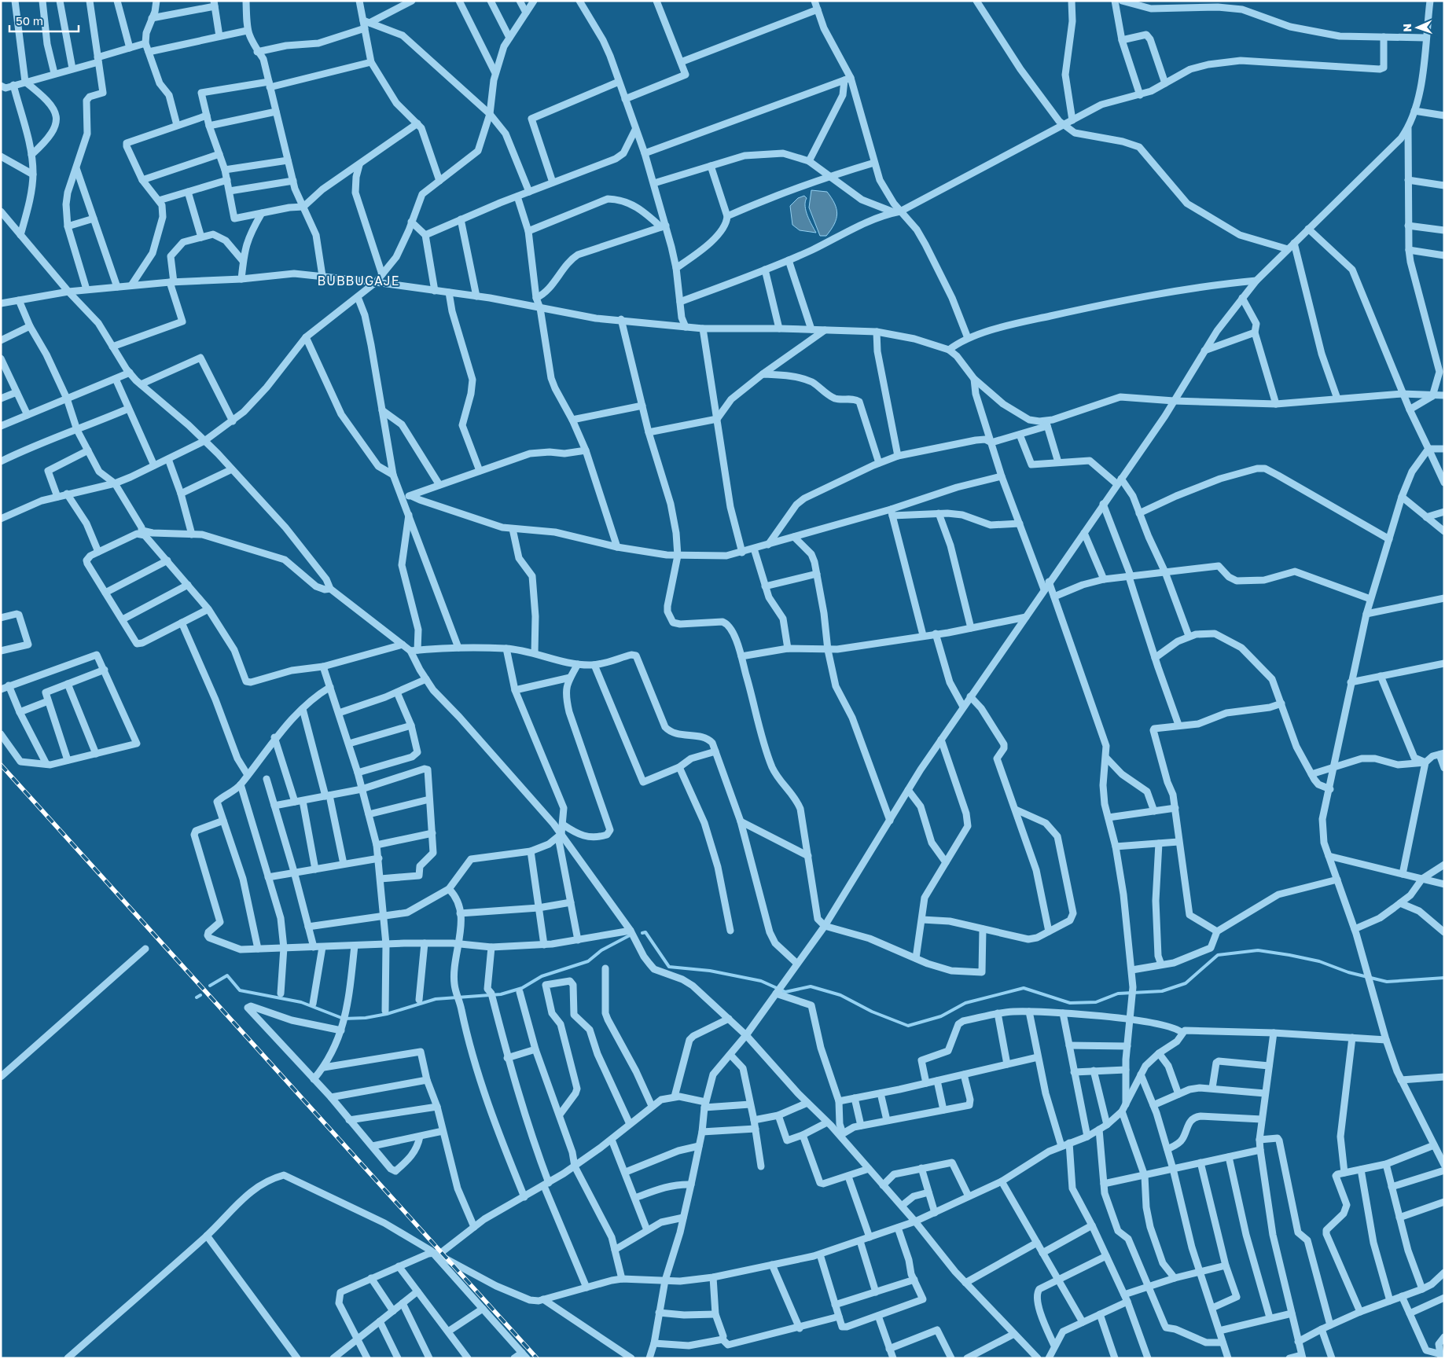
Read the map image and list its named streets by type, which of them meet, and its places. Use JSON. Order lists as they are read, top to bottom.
{
  "districts": ["BUBBUGAJE"],
  "scale_bar": "50 m",
  "north": "left"
}
